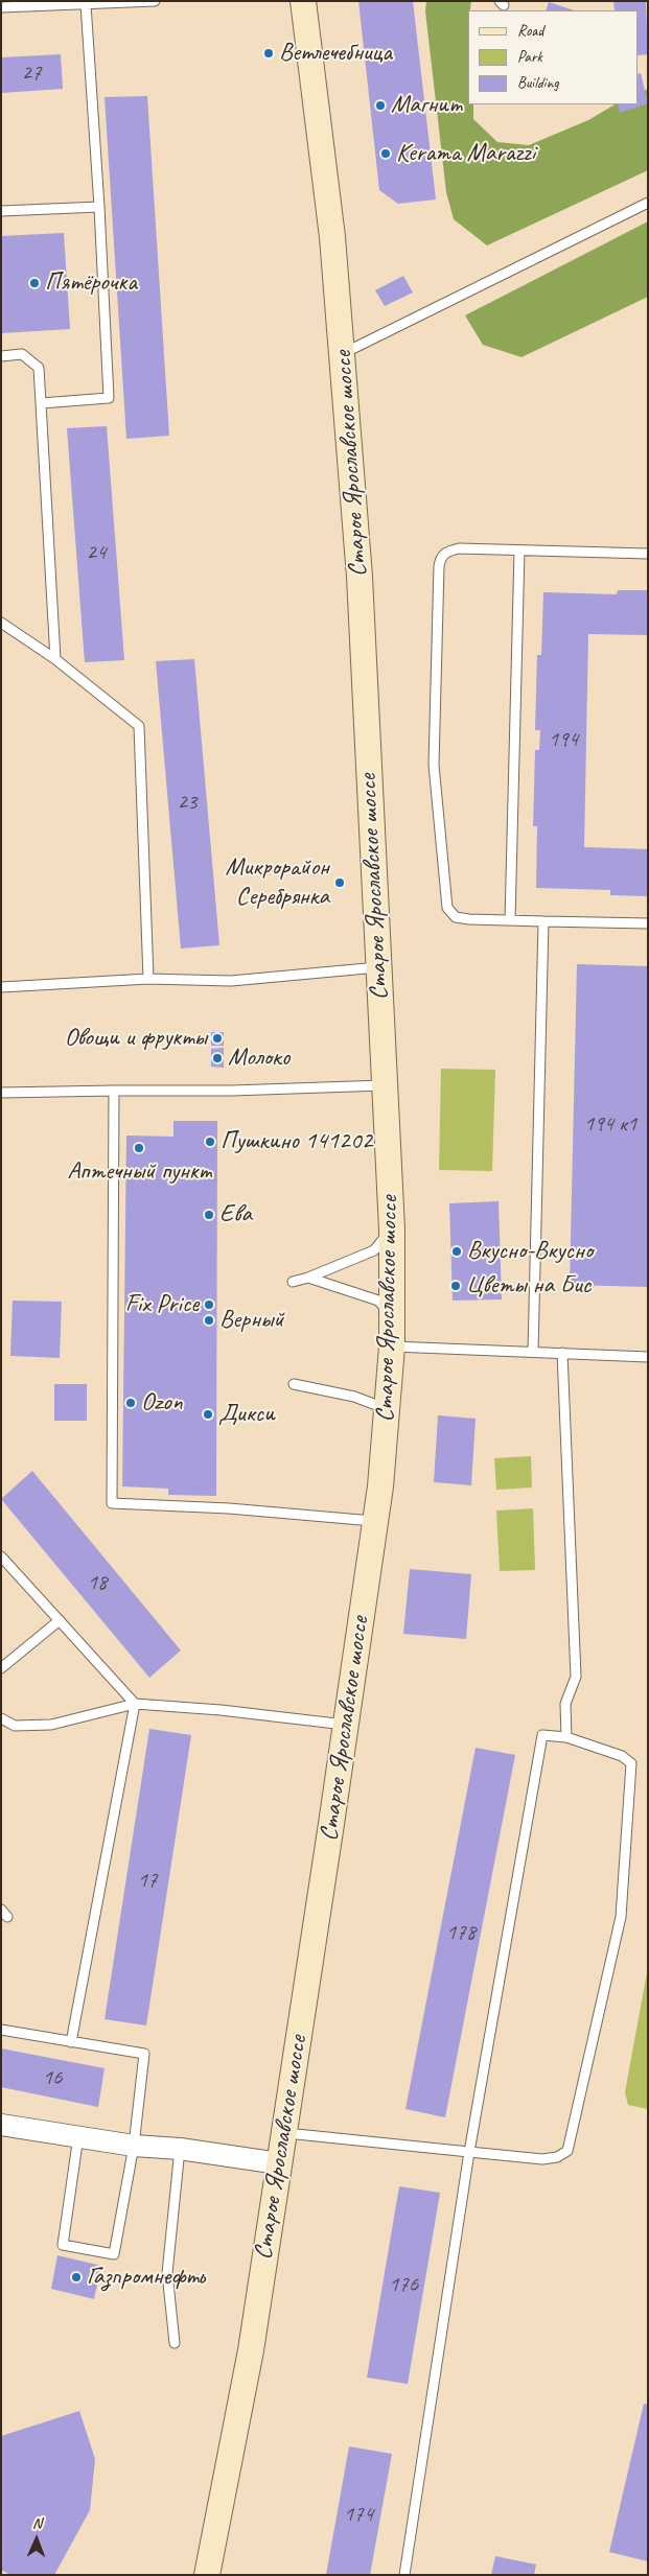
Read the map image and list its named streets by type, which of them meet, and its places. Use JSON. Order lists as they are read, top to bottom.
{
  "streets": {
    "main road": ["Старое Ярославское шоссе"]
  },
  "places": [
    "Ветлечебница",
    "Магнит",
    "Kerama Marazzi",
    "Пятёрочка",
    "Микрорайон Серебрянка",
    "Овощи и фрукты",
    "Молоко",
    "Пушкино 141202",
    "Аптечный пункт",
    "Ева",
    "Вкусно-Вкусно",
    "Цветы на Бис",
    "Fix Price",
    "Верный",
    "Ozon",
    "Дикси",
    "Газпромнефть"
  ],
  "house_numbers": [
    "27",
    "24",
    "194",
    "23",
    "194 к1",
    "18",
    "17",
    "178",
    "16",
    "176",
    "174"
  ],
  "legend": ["Road", "Park", "Building"],
  "north": "top"
}
